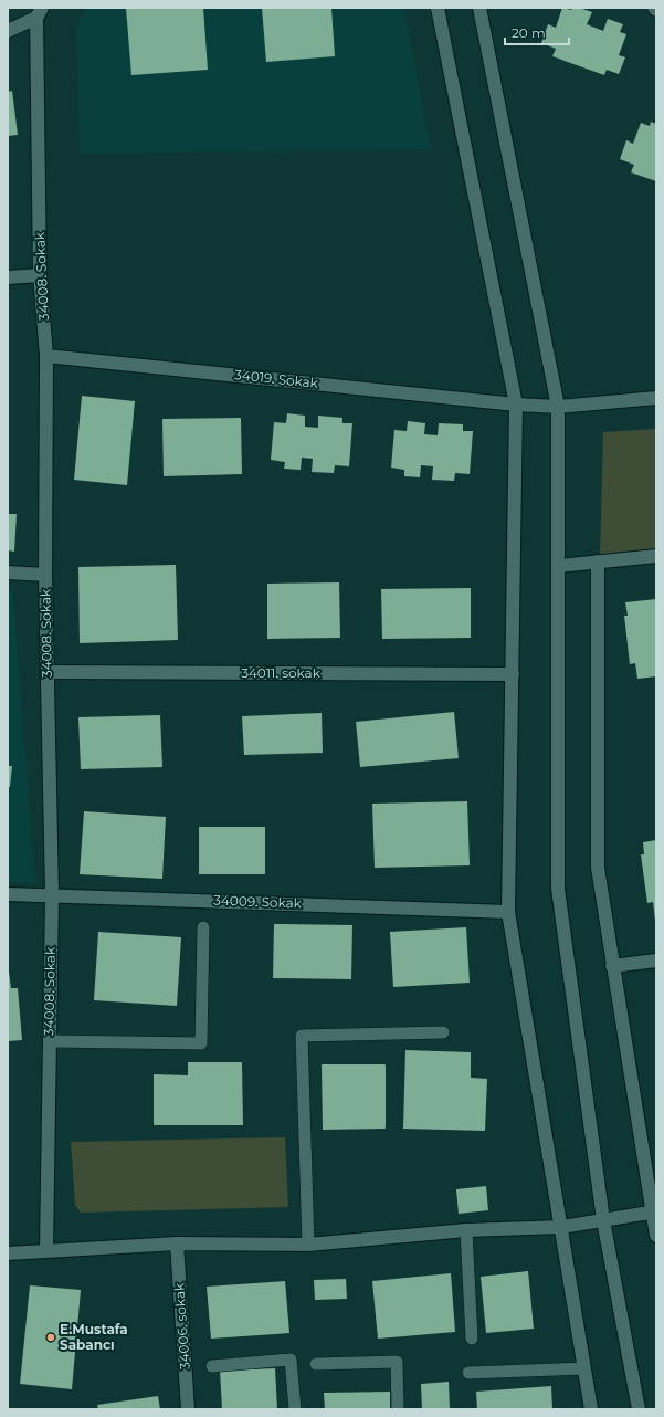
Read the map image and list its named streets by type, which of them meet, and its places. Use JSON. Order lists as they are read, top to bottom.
{
  "streets": {
    "street": [
      "34008. Sokak",
      "34019. Sokak",
      "34011. sokak",
      "34009. Sokak",
      "34006. sokak"
    ]
  },
  "crossings": [
    ["34008. Sokak", "34019. Sokak"],
    ["34008. Sokak", "34011. sokak"],
    ["34008. Sokak", "34009. Sokak"]
  ],
  "places": ["E.Mustafa Sabancı"],
  "scale_bar": "20 m"
}
